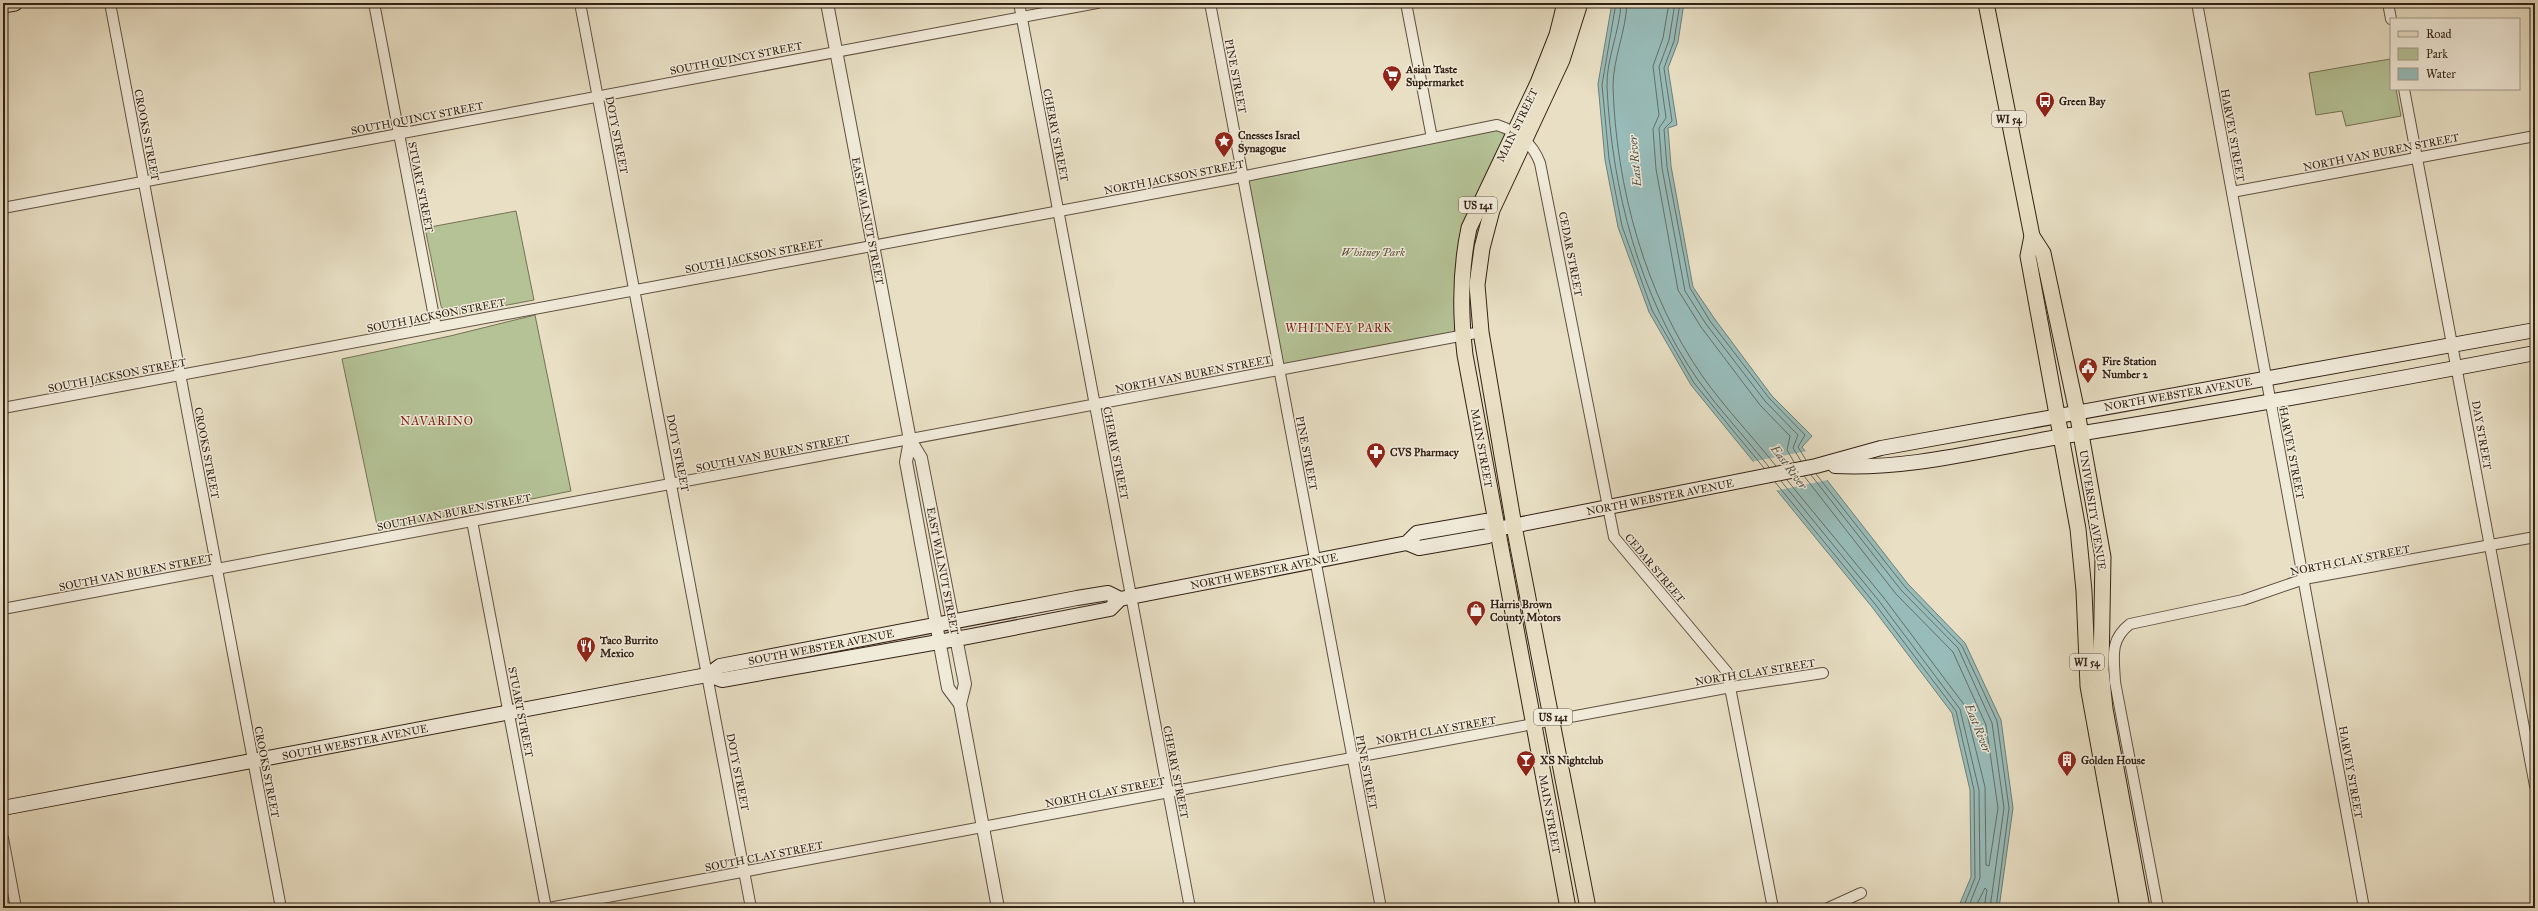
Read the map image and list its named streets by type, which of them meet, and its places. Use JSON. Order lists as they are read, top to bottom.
{
  "streets": {
    "main road": [
      "WI 54",
      "MAIN STREET",
      "US 141",
      "NORTH WEBSTER AVENUE",
      "UNIVERSITY AVENUE",
      "SOUTH WEBSTER AVENUE"
    ],
    "street": [
      "SOUTH QUINCY STREET",
      "PINE STREET",
      "CROOKS STREET",
      "DOTY STREET",
      "CHERRY STREET",
      "HARVEY STREET",
      "NORTH VAN BUREN STREET",
      "NORTH JACKSON STREET",
      "STUART STREET",
      "EAST WALNUT STREET",
      "CEDAR STREET",
      "SOUTH JACKSON STREET",
      "DAY STREET",
      "SOUTH VAN BUREN STREET",
      "NORTH CLAY STREET",
      "SOUTH CLAY STREET"
    ]
  },
  "crossings": [
    ["SOUTH QUINCY STREET", "CROOKS STREET"],
    ["SOUTH QUINCY STREET", "DOTY STREET"],
    ["SOUTH QUINCY STREET", "CHERRY STREET"],
    ["SOUTH QUINCY STREET", "STUART STREET"],
    ["SOUTH QUINCY STREET", "EAST WALNUT STREET"],
    ["PINE STREET", "NORTH VAN BUREN STREET"],
    ["PINE STREET", "NORTH JACKSON STREET"],
    ["PINE STREET", "NORTH WEBSTER AVENUE"],
    ["PINE STREET", "NORTH CLAY STREET"],
    ["MAIN STREET", "NORTH VAN BUREN STREET"],
    ["MAIN STREET", "NORTH JACKSON STREET"],
    ["MAIN STREET", "CEDAR STREET"],
    ["MAIN STREET", "NORTH WEBSTER AVENUE"],
    ["MAIN STREET", "NORTH CLAY STREET"],
    ["CROOKS STREET", "SOUTH JACKSON STREET"],
    ["CROOKS STREET", "SOUTH VAN BUREN STREET"],
    ["CROOKS STREET", "SOUTH WEBSTER AVENUE"],
    ["DOTY STREET", "SOUTH JACKSON STREET"],
    ["DOTY STREET", "SOUTH VAN BUREN STREET"],
    ["DOTY STREET", "SOUTH WEBSTER AVENUE"],
    ["DOTY STREET", "SOUTH CLAY STREET"],
    ["CHERRY STREET", "NORTH VAN BUREN STREET"],
    ["CHERRY STREET", "NORTH JACKSON STREET"],
    ["CHERRY STREET", "NORTH WEBSTER AVENUE"],
    ["CHERRY STREET", "NORTH CLAY STREET"],
    ["HARVEY STREET", "NORTH VAN BUREN STREET"],
    ["HARVEY STREET", "NORTH WEBSTER AVENUE"],
    ["HARVEY STREET", "NORTH CLAY STREET"],
    ["NORTH VAN BUREN STREET", "EAST WALNUT STREET"],
    ["NORTH VAN BUREN STREET", "DAY STREET"],
    ["NORTH VAN BUREN STREET", "SOUTH VAN BUREN STREET"],
    ["NORTH JACKSON STREET", "EAST WALNUT STREET"],
    ["NORTH JACKSON STREET", "CEDAR STREET"],
    ["NORTH JACKSON STREET", "SOUTH JACKSON STREET"],
    ["STUART STREET", "SOUTH JACKSON STREET"],
    ["STUART STREET", "SOUTH VAN BUREN STREET"],
    ["STUART STREET", "SOUTH WEBSTER AVENUE"],
    ["EAST WALNUT STREET", "SOUTH JACKSON STREET"],
    ["EAST WALNUT STREET", "NORTH WEBSTER AVENUE"],
    ["EAST WALNUT STREET", "SOUTH VAN BUREN STREET"],
    ["EAST WALNUT STREET", "NORTH CLAY STREET"],
    ["EAST WALNUT STREET", "SOUTH WEBSTER AVENUE"],
    ["EAST WALNUT STREET", "SOUTH CLAY STREET"],
    ["CEDAR STREET", "NORTH WEBSTER AVENUE"],
    ["CEDAR STREET", "NORTH CLAY STREET"],
    ["NORTH WEBSTER AVENUE", "DAY STREET"],
    ["NORTH WEBSTER AVENUE", "UNIVERSITY AVENUE"],
    ["NORTH WEBSTER AVENUE", "SOUTH WEBSTER AVENUE"],
    ["DAY STREET", "NORTH CLAY STREET"],
    ["NORTH CLAY STREET", "SOUTH CLAY STREET"]
  ],
  "districts": ["WHITNEY PARK", "NAVARINO"],
  "water": ["East River"],
  "parks": ["Whitney Park"],
  "places": {
    "supermarket": ["Asian Taste Supermarket"],
    "bus stop": ["Green Bay"],
    "place": ["Cnesses Israel Synagogue"],
    "public building": ["Fire Station Number 2"],
    "pharmacy": ["CVS Pharmacy"],
    "shop": ["Harris Brown County Motors"],
    "restaurant": ["Taco Burrito Mexico"],
    "bar": ["XS Nightclub"],
    "building": ["Golden House"]
  },
  "legend": ["Road", "Park", "Water"]
}
